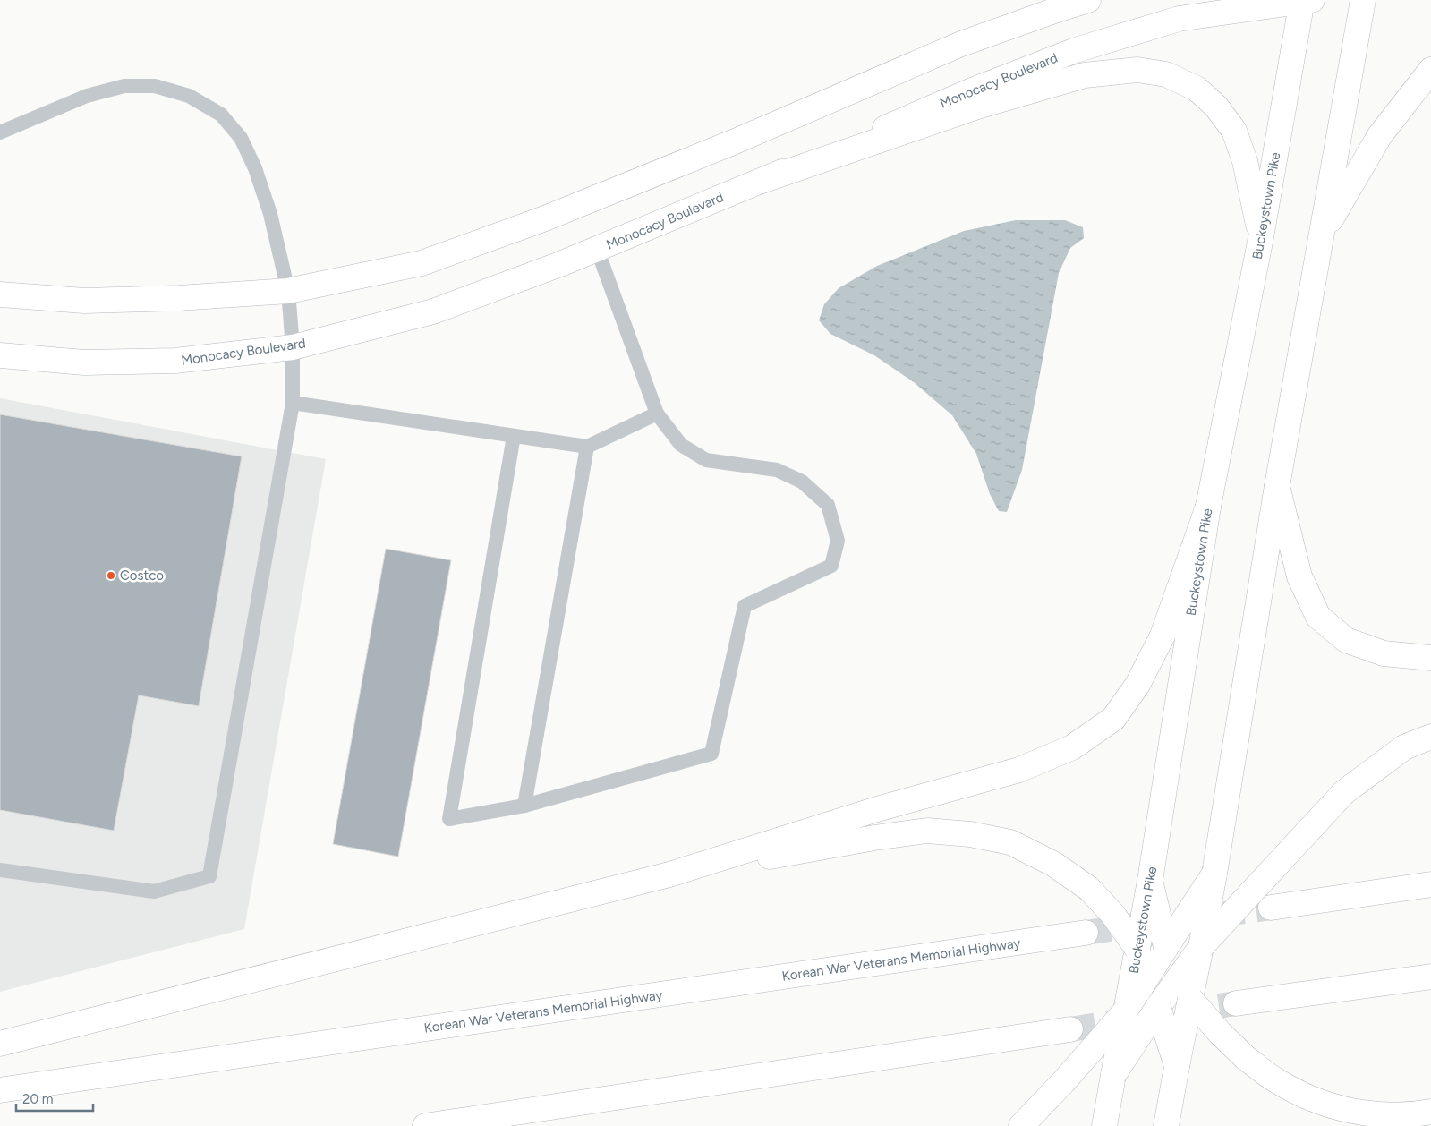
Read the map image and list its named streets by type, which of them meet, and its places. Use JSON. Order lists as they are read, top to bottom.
{
  "streets": {
    "main road": ["Monocacy Boulevard", "Buckeystown Pike", "Korean War Veterans Memorial Highway"]
  },
  "crossings": [
    ["Monocacy Boulevard", "Buckeystown Pike"]
  ],
  "places": ["Costco"],
  "scale_bar": "20 m"
}
